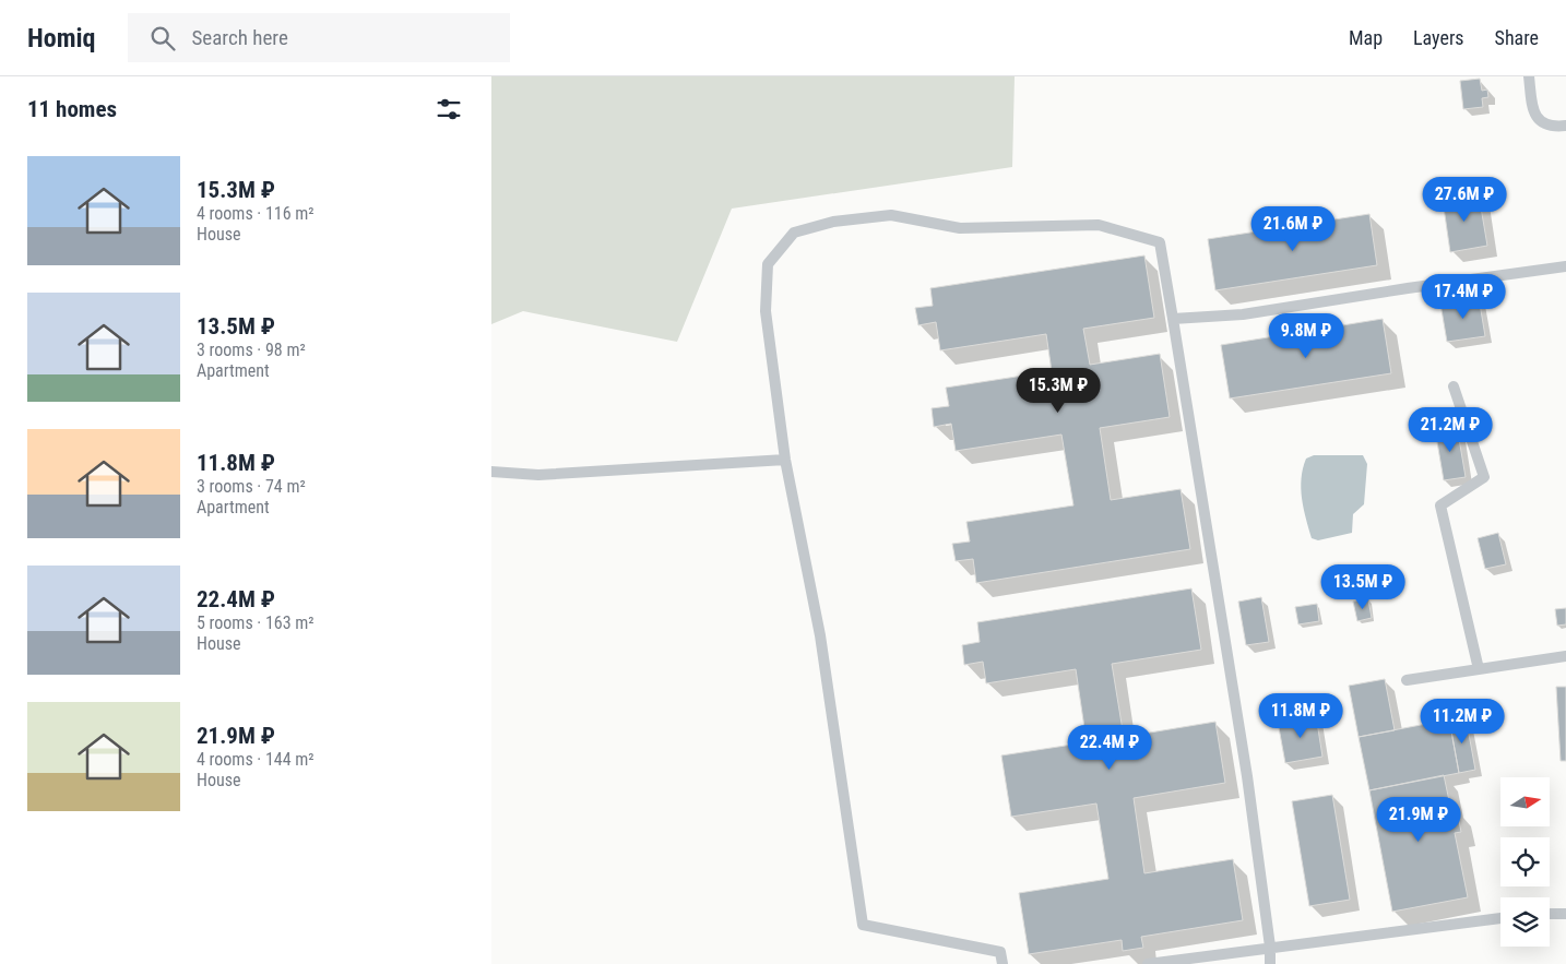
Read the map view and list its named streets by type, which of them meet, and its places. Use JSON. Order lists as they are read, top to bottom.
{
  "north": "right",
  "page": {
    "header": "Homiq",
    "search": "Search here",
    "nav": ["Map", "Layers", "Share"],
    "heading": "11 homes",
    "list": [
      {
        "name": "15.3M ₽",
        "note": "4 rooms · 116 m² · House"
      },
      {
        "name": "13.5M ₽",
        "note": "3 rooms · 98 m² · Apartment"
      },
      {
        "name": "11.8M ₽",
        "note": "3 rooms · 74 m² · Apartment"
      },
      {
        "name": "22.4M ₽",
        "note": "5 rooms · 163 m² · House"
      },
      {
        "name": "21.9M ₽",
        "note": "4 rooms · 144 m² · House"
      }
    ],
    "price": [
      "27.6M ₽",
      "21.6M ₽",
      "17.4M ₽",
      "9.8M ₽",
      "15.3M ₽",
      "21.2M ₽",
      "13.5M ₽",
      "11.8M ₽",
      "11.2M ₽",
      "22.4M ₽",
      "21.9M ₽"
    ]
  }
}
